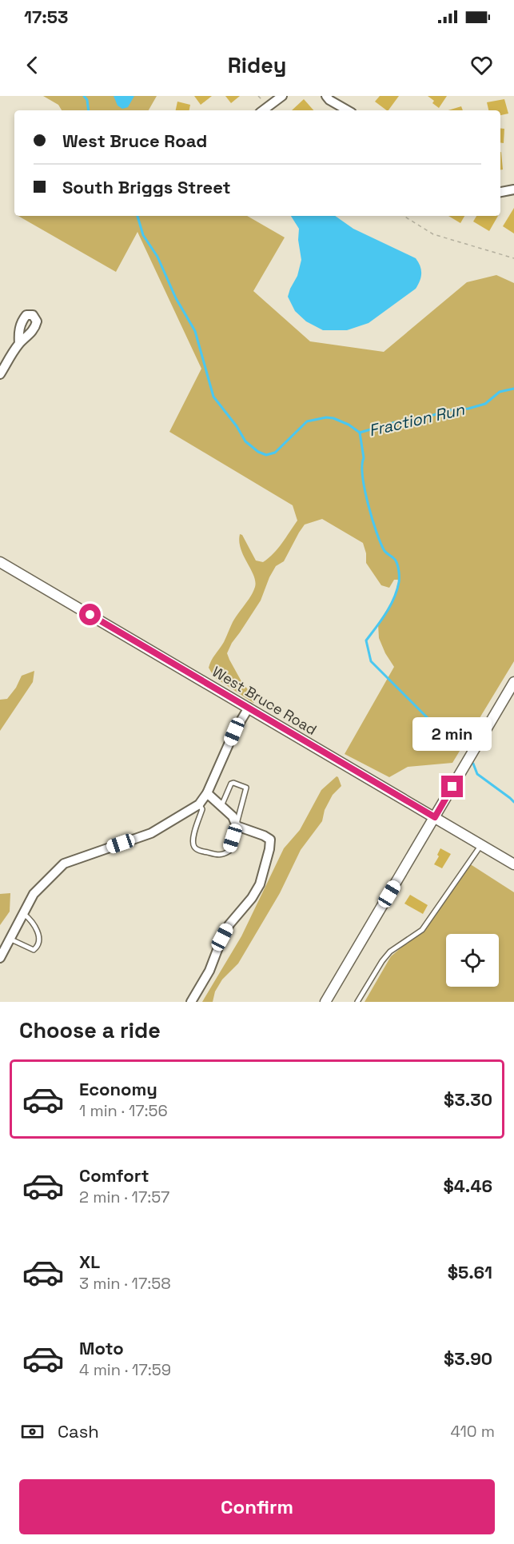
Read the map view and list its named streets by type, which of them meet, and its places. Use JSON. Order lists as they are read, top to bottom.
{
  "streets": {
    "street": ["West Bruce Road"]
  },
  "water": ["Fraction Run"],
  "page": {
    "status": "17:53",
    "header": "Ridey",
    "banner": ["West Bruce Road", "South Briggs Street"],
    "bubble": "2 min",
    "heading": "Choose a ride",
    "list": [
      {
        "name": "Economy",
        "note": "1 min · 17:56",
        "value": "$3.30"
      },
      {
        "name": "Comfort",
        "note": "2 min · 17:57",
        "value": "$4.46"
      },
      {
        "name": "XL",
        "note": "3 min · 17:58",
        "value": "$5.61"
      },
      {
        "name": "Moto",
        "note": "4 min · 17:59",
        "value": "$3.90"
      }
    ],
    "pay": ["Cash", "410 m"],
    "buttons": "Confirm"
  }
}
